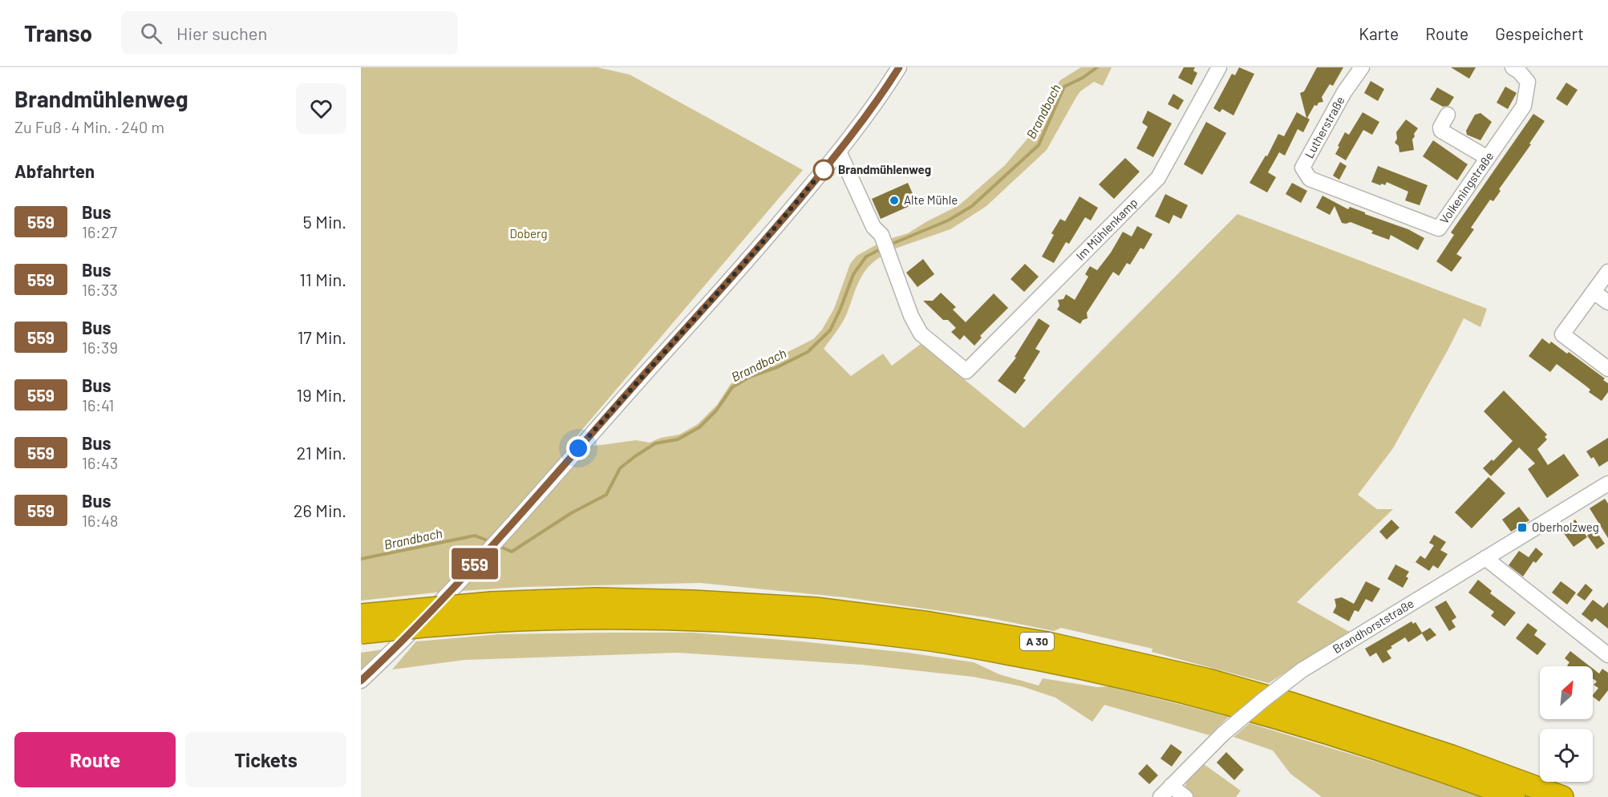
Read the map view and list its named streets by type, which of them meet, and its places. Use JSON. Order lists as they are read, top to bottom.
{
  "streets": {
    "highway": ["A 30"],
    "street": [
      "Lutherstraße",
      "Volkeningstraße",
      "Im Mühlenkamp",
      "Brandhorststraße"
    ]
  },
  "crossings": [
    ["Lutherstraße", "Volkeningstraße"]
  ],
  "water": ["Brandbach"],
  "parks": ["Doberg"],
  "places": {
    "other": ["Brandmühlenweg", "Alte Mühle"],
    "transit": ["Oberholzweg"]
  },
  "lines": ["bus line 559"],
  "north": "top right",
  "page": {
    "header": "Transo",
    "search": "Hier suchen",
    "nav": ["Karte", "Route", "Gespeichert"],
    "heading": [
      ["Brandmühlenweg", "Zu Fuß · 4 Min. · 240 m"],
      "Abfahrten"
    ],
    "on_map": "559",
    "list": [
      {
        "mark": "559",
        "name": "Bus",
        "note": "16:27",
        "value": "5 Min."
      },
      {
        "mark": "559",
        "name": "Bus",
        "note": "16:33",
        "value": "11 Min."
      },
      {
        "mark": "559",
        "name": "Bus",
        "note": "16:39",
        "value": "17 Min."
      },
      {
        "mark": "559",
        "name": "Bus",
        "note": "16:41",
        "value": "19 Min."
      },
      {
        "mark": "559",
        "name": "Bus",
        "note": "16:43",
        "value": "21 Min."
      },
      {
        "mark": "559",
        "name": "Bus",
        "note": "16:48",
        "value": "26 Min."
      }
    ],
    "buttons": ["Route", "Tickets"]
  }
}
